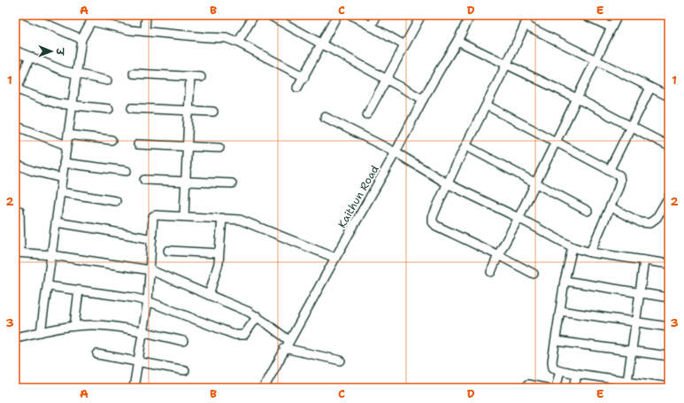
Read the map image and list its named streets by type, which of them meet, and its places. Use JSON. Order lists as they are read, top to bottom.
{
  "streets": {
    "street": ["Kaithun Road"]
  },
  "north": "right",
  "grid": {
    "columns": [
      "A",
      "B",
      "C",
      "D",
      "E"
    ],
    "rows": ["1", "2", "3"]
  }
}
